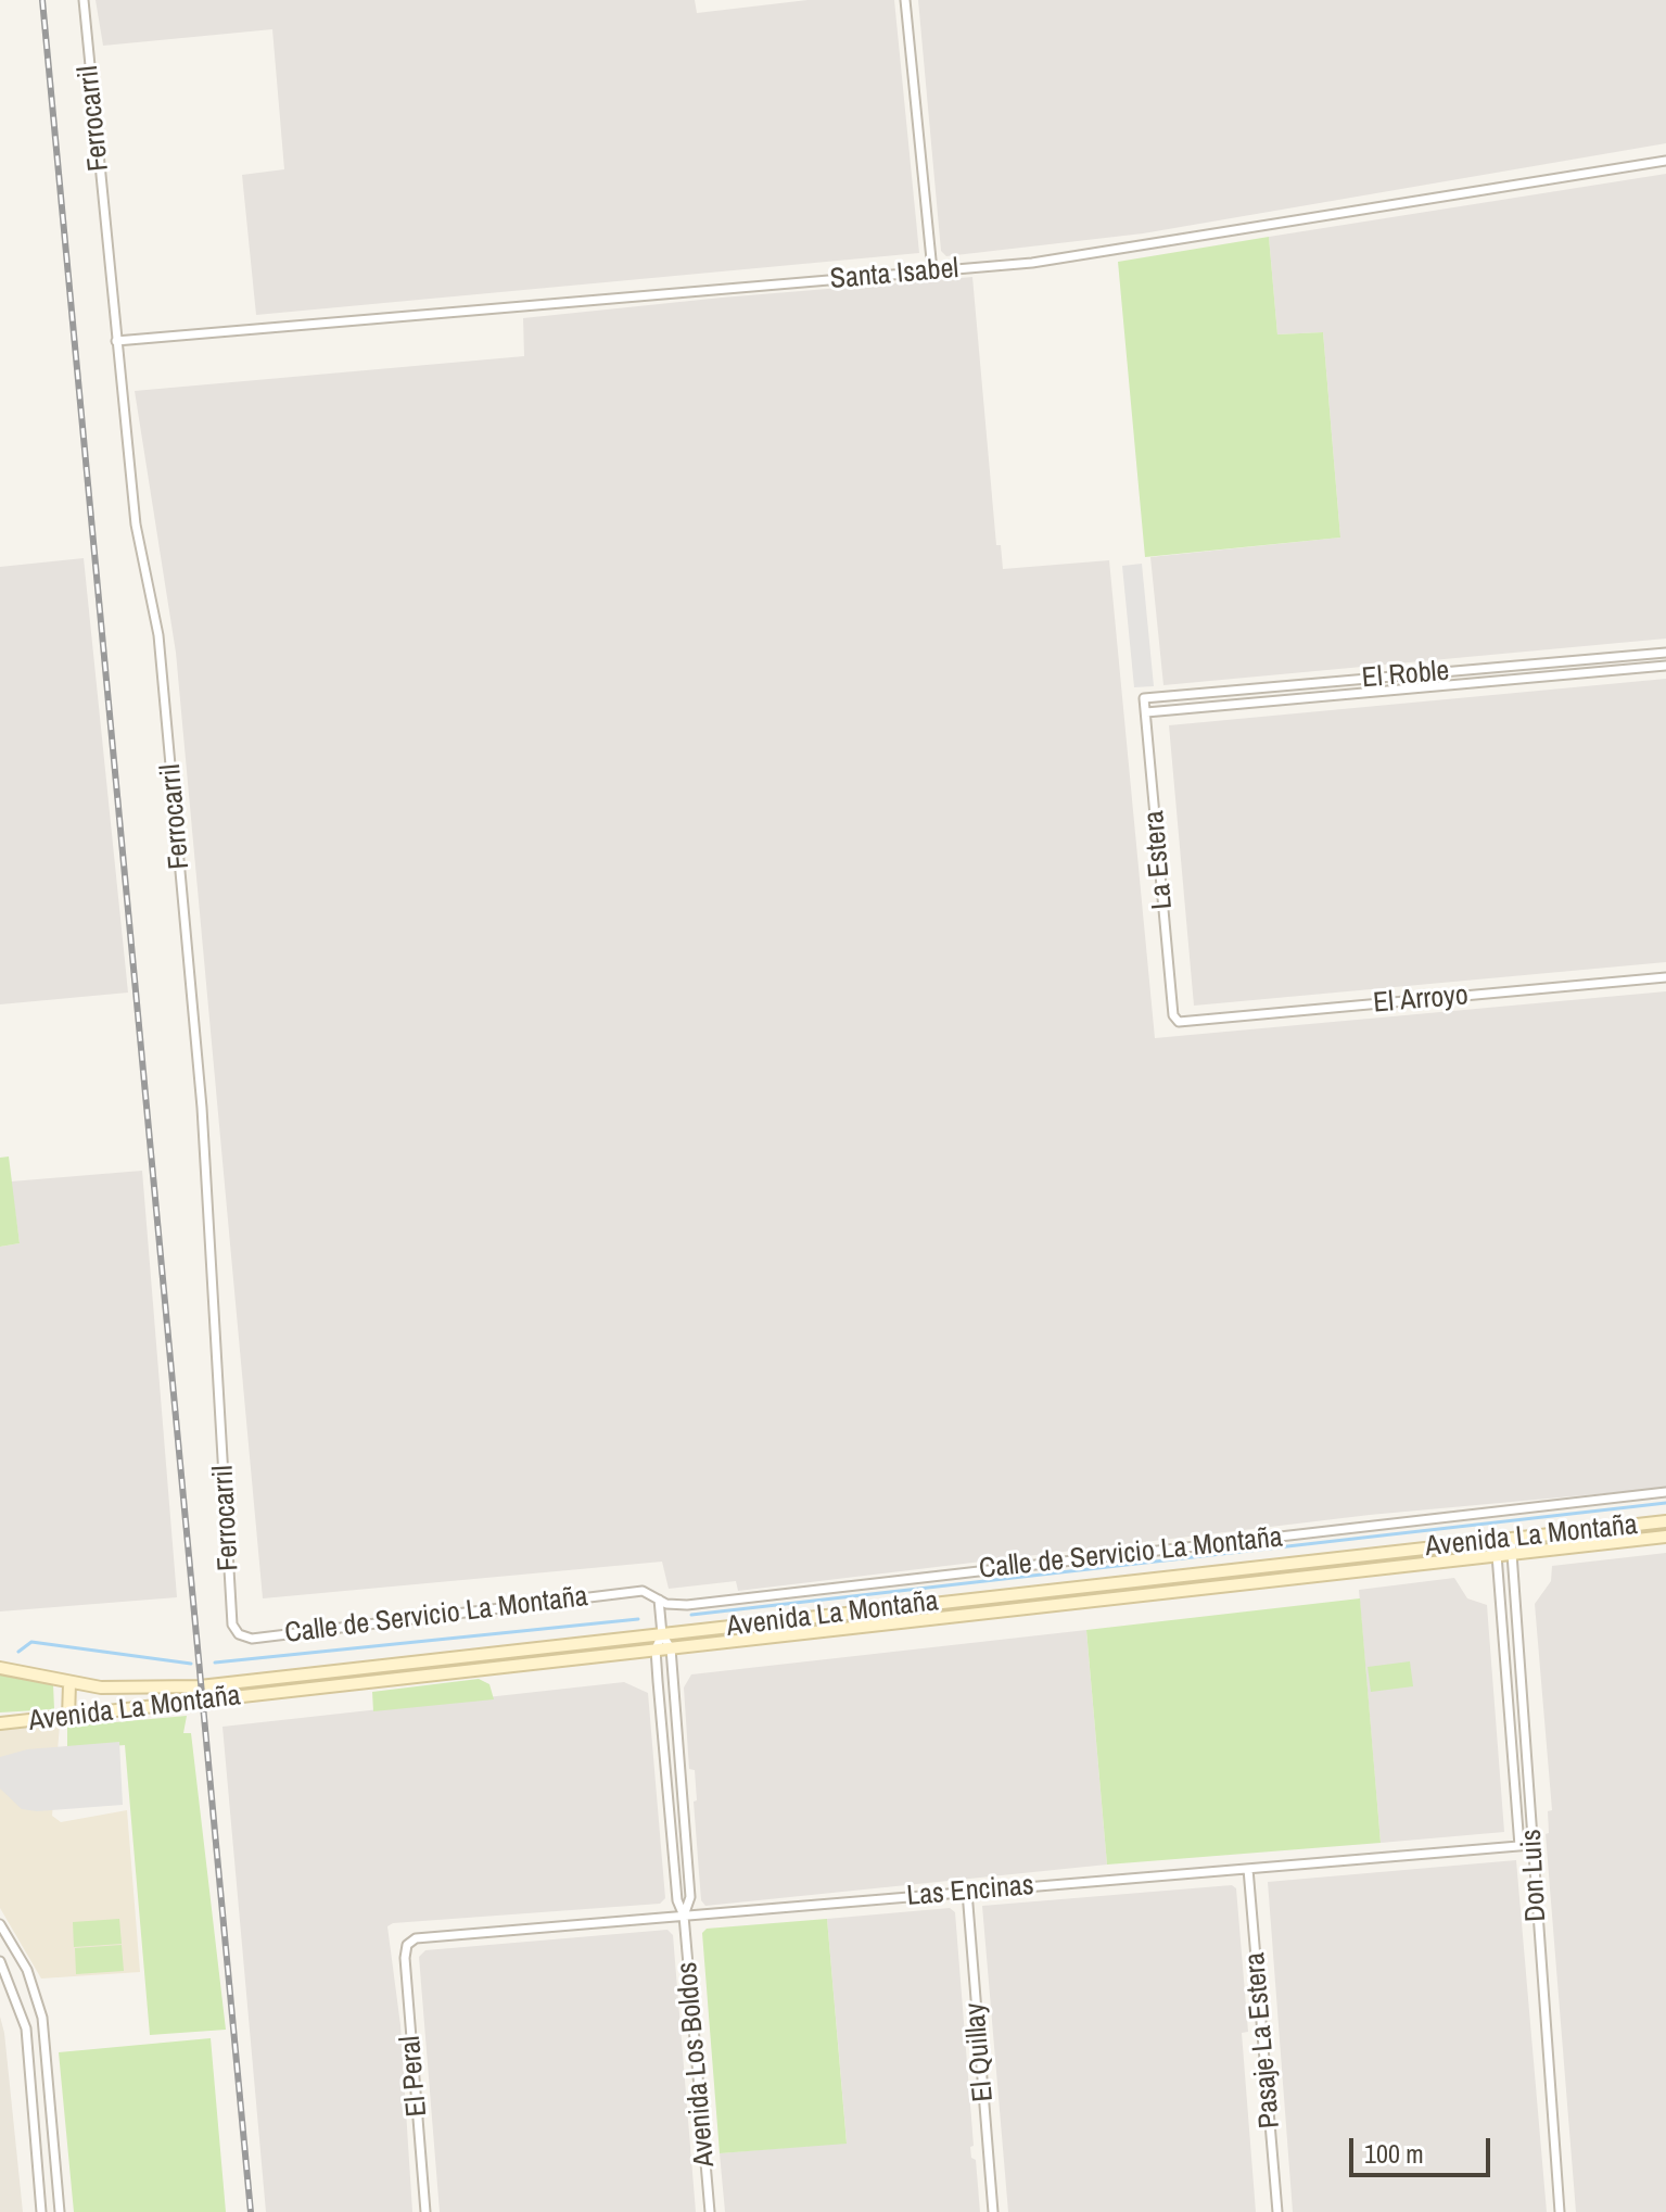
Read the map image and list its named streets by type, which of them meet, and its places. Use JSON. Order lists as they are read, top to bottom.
{
  "streets": {
    "main road": ["Avenida La Montaña"],
    "street": [
      "Ferrocarril",
      "Santa Isabel",
      "El Roble",
      "La Estera",
      "El Arroyo",
      "Calle de Servicio La Montaña",
      "Don Luis",
      "Las Encinas",
      "Pasaje La Estera",
      "El Quillay",
      "Avenida Los Boldos",
      "El Peral"
    ]
  },
  "crossings": [
    ["Ferrocarril", "Santa Isabel"],
    ["Ferrocarril", "Calle de Servicio La Montaña"],
    ["El Roble", "La Estera"],
    ["La Estera", "El Arroyo"],
    ["Avenida La Montaña", "Don Luis"],
    ["Avenida La Montaña", "Avenida Los Boldos"],
    ["Calle de Servicio La Montaña", "Avenida Los Boldos"],
    ["Don Luis", "Las Encinas"],
    ["Las Encinas", "Pasaje La Estera"],
    ["Las Encinas", "El Quillay"],
    ["Las Encinas", "Avenida Los Boldos"],
    ["Las Encinas", "El Peral"]
  ],
  "scale_bar": "100 m"
}
